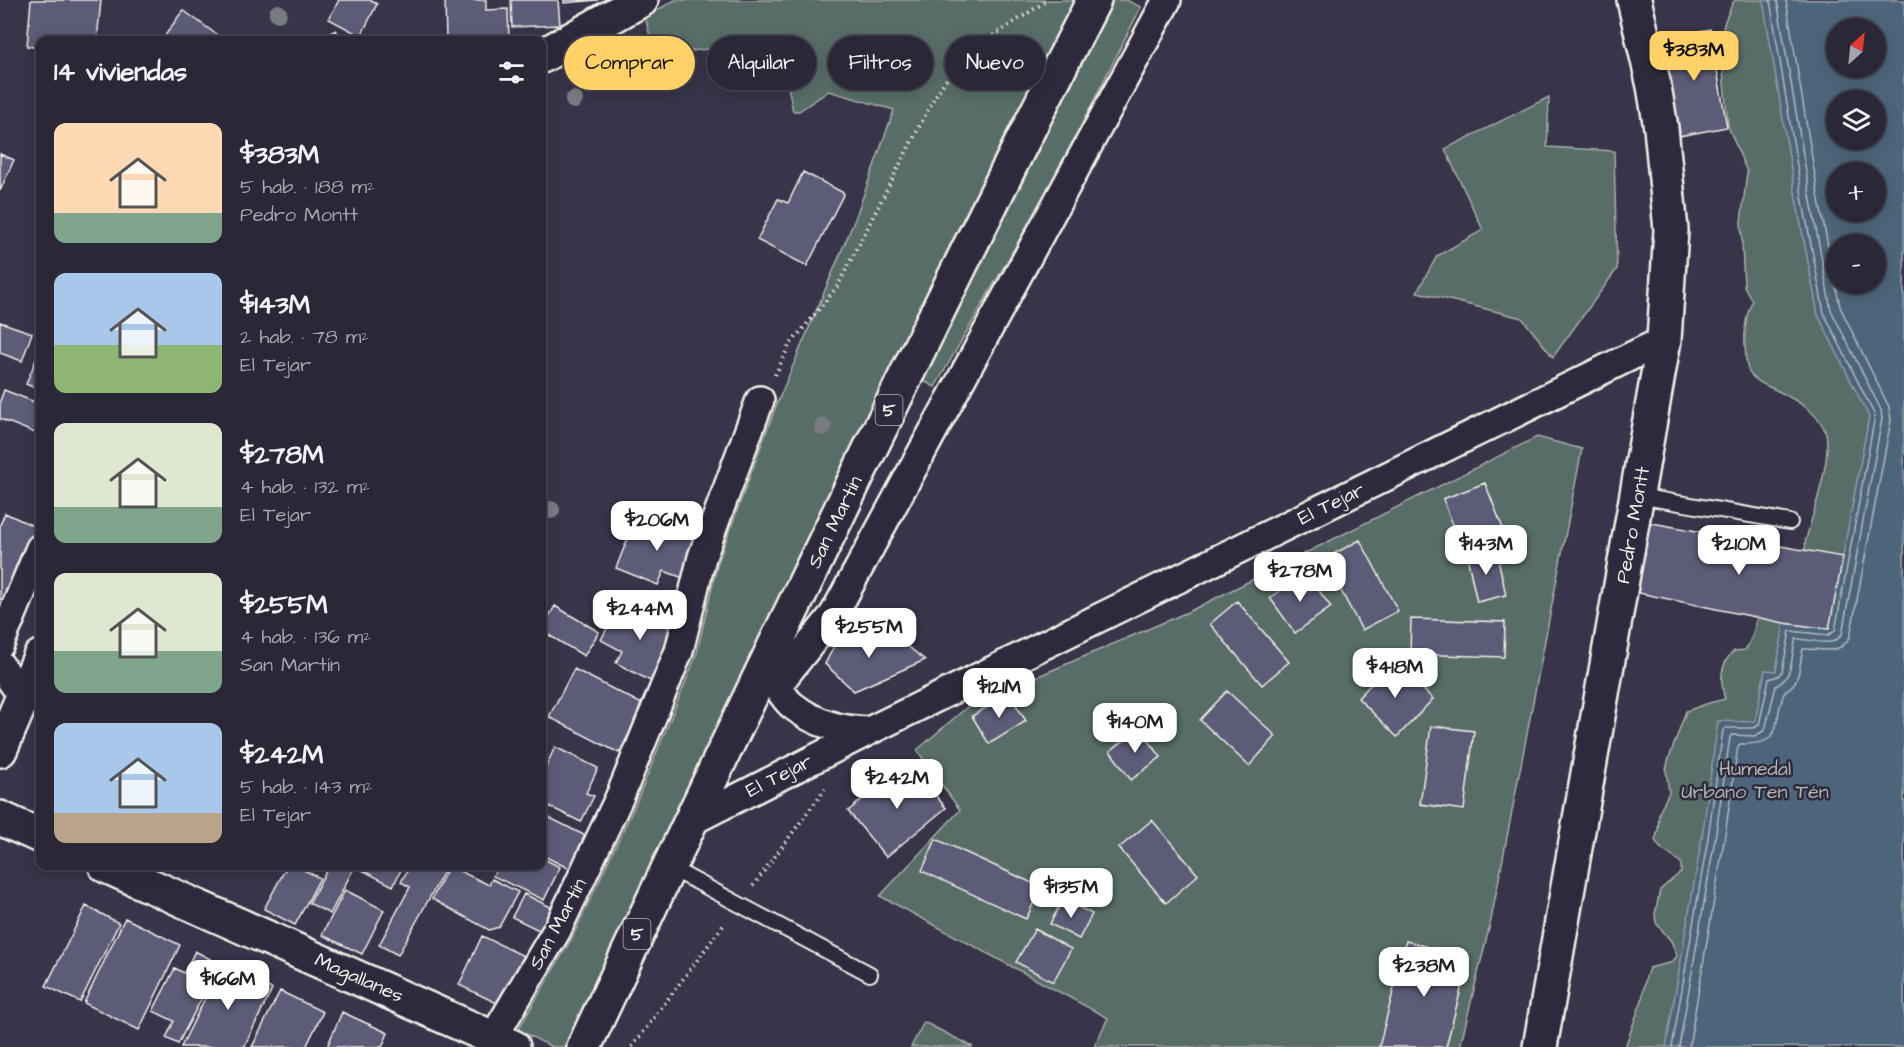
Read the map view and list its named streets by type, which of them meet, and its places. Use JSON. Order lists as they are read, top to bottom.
{
  "streets": {
    "main road": [
      "5",
      "San Martín",
      "Pedro Montt",
      "Magallanes"
    ],
    "street": ["El Tejar"]
  },
  "crossings": [
    ["El Tejar", "San Martín"],
    ["El Tejar", "Pedro Montt"],
    ["San Martín", "Magallanes"]
  ],
  "parks": ["Humedal Urbano Ten Tén"],
  "north": "top right",
  "page": {
    "map_buttons": ["+", "−"],
    "price": [
      "$383M",
      "$206M",
      "$143M",
      "$210M",
      "$278M",
      "$244M",
      "$255M",
      "$418M",
      "$121M",
      "$140M",
      "$242M",
      "$135M",
      "$238M",
      "$166M"
    ],
    "chip": [
      "Comprar",
      "Alquilar",
      "Filtros",
      "Nuevo"
    ],
    "heading": "14 viviendas",
    "list": [
      {
        "name": "$383M",
        "note": "5 hab. · 188 m² · Pedro Montt"
      },
      {
        "name": "$143M",
        "note": "2 hab. · 78 m² · El Tejar"
      },
      {
        "name": "$278M",
        "note": "4 hab. · 132 m² · El Tejar"
      },
      {
        "name": "$255M",
        "note": "4 hab. · 136 m² · San Martín"
      },
      {
        "name": "$242M",
        "note": "5 hab. · 143 m² · El Tejar"
      }
    ]
  }
}
